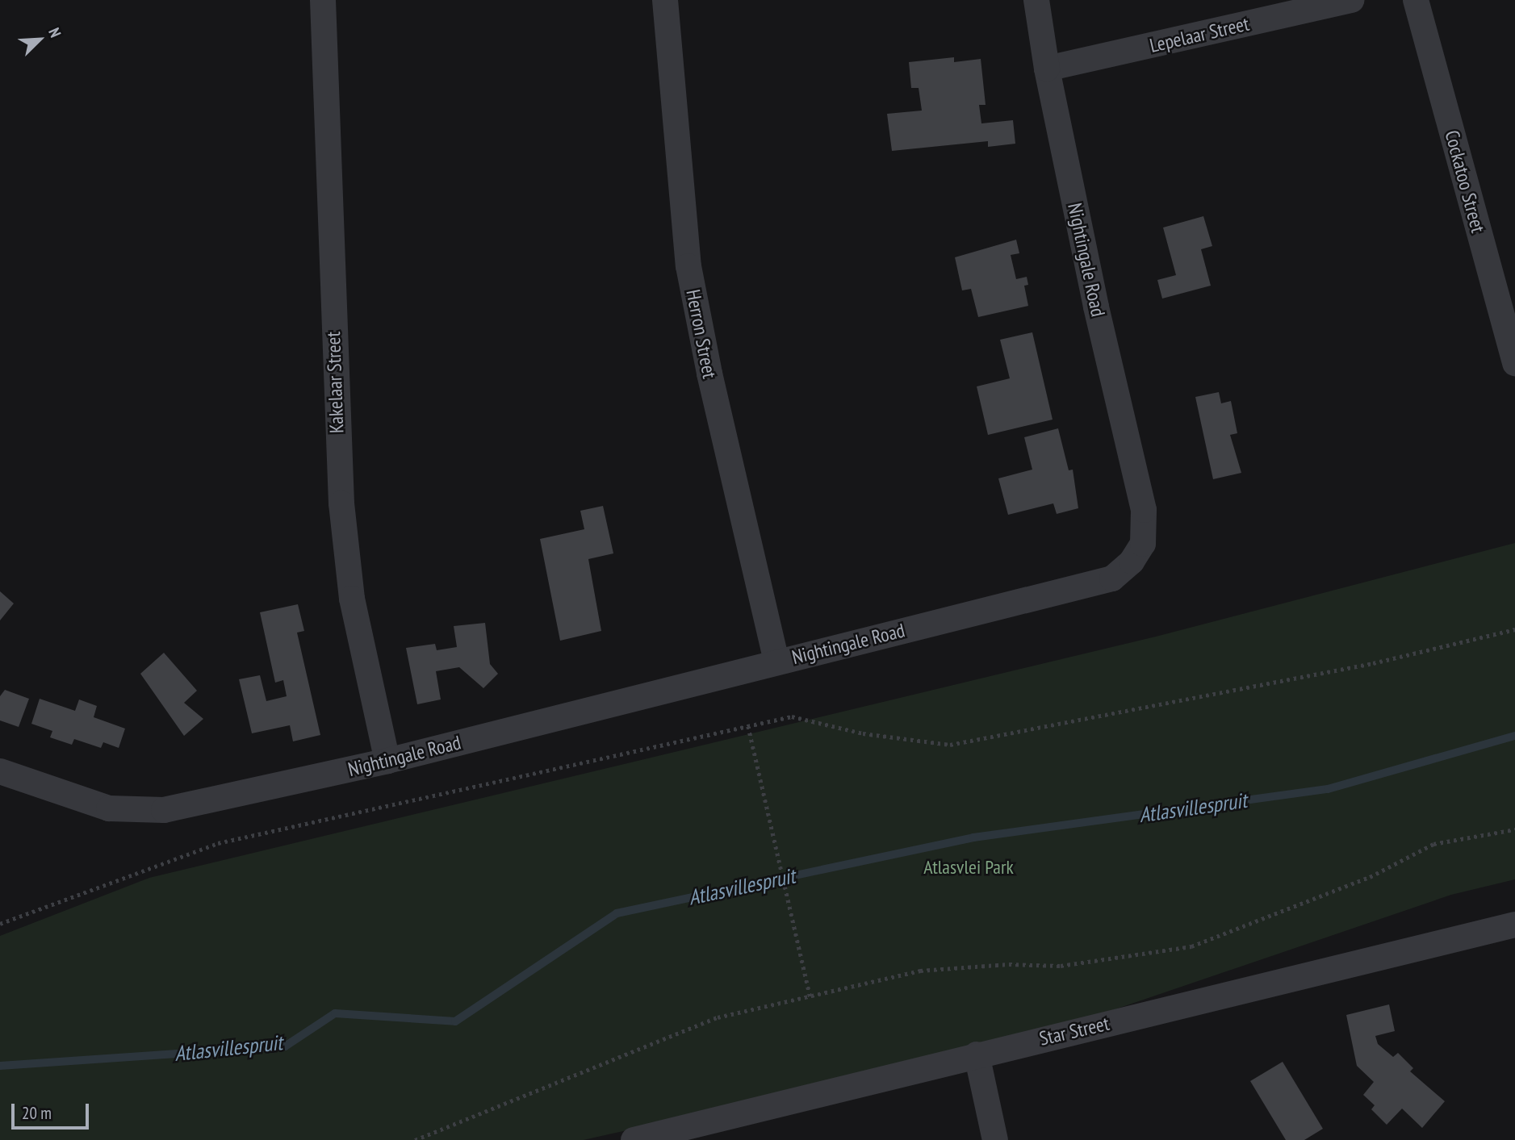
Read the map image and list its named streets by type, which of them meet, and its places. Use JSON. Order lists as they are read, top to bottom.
{
  "streets": {
    "street": [
      "Lepelaar Street",
      "Cockatoo Street",
      "Nightingale Road",
      "Herron Street",
      "Kakelaar Street",
      "Star Street"
    ]
  },
  "crossings": [
    ["Lepelaar Street", "Nightingale Road"],
    ["Nightingale Road", "Herron Street"],
    ["Nightingale Road", "Kakelaar Street"]
  ],
  "water": ["Atlasvillespruit"],
  "parks": ["Atlasvlei Park"],
  "scale_bar": "20 m",
  "north": "top right"
}
